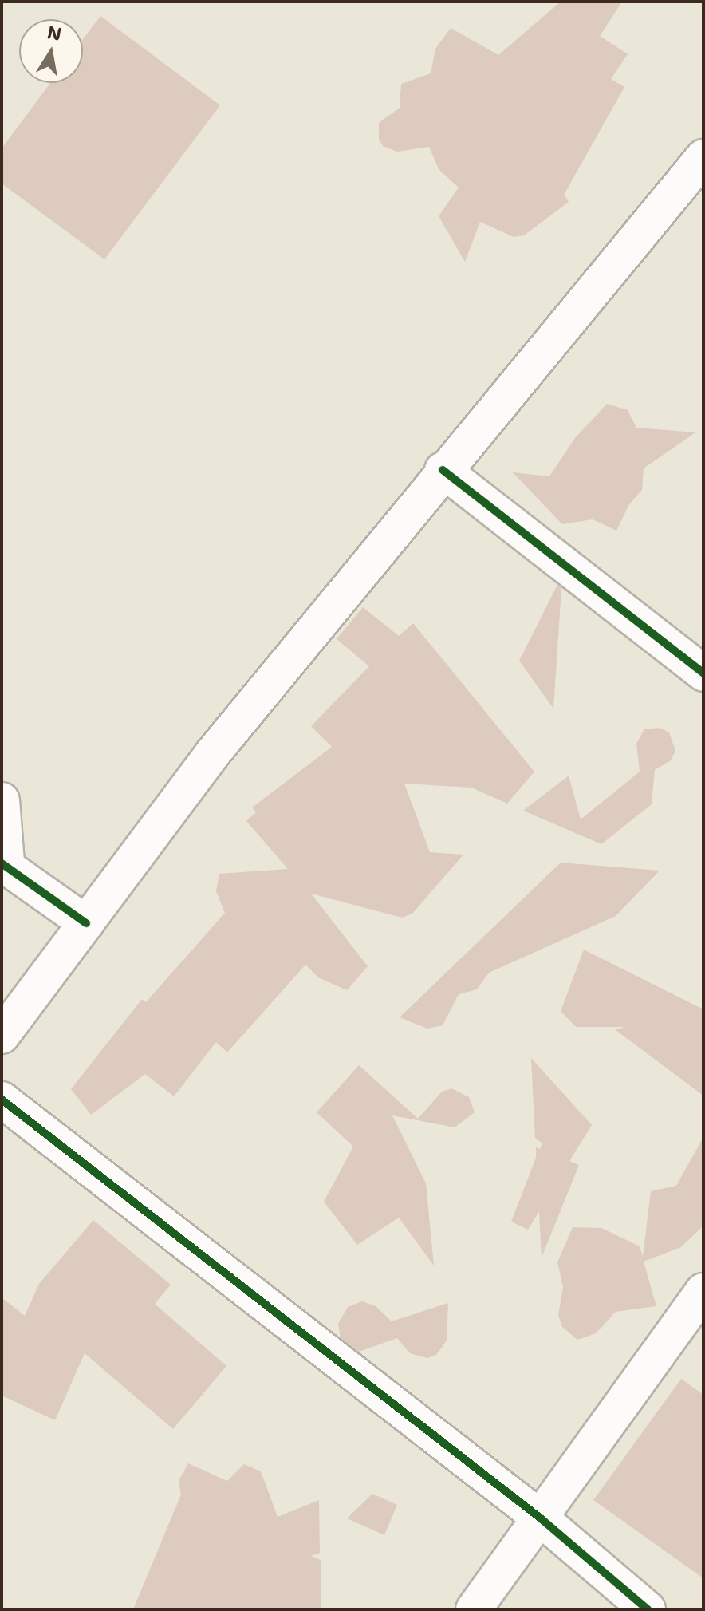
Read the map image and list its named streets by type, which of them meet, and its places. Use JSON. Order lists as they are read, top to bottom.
{
  "north": "top"
}
